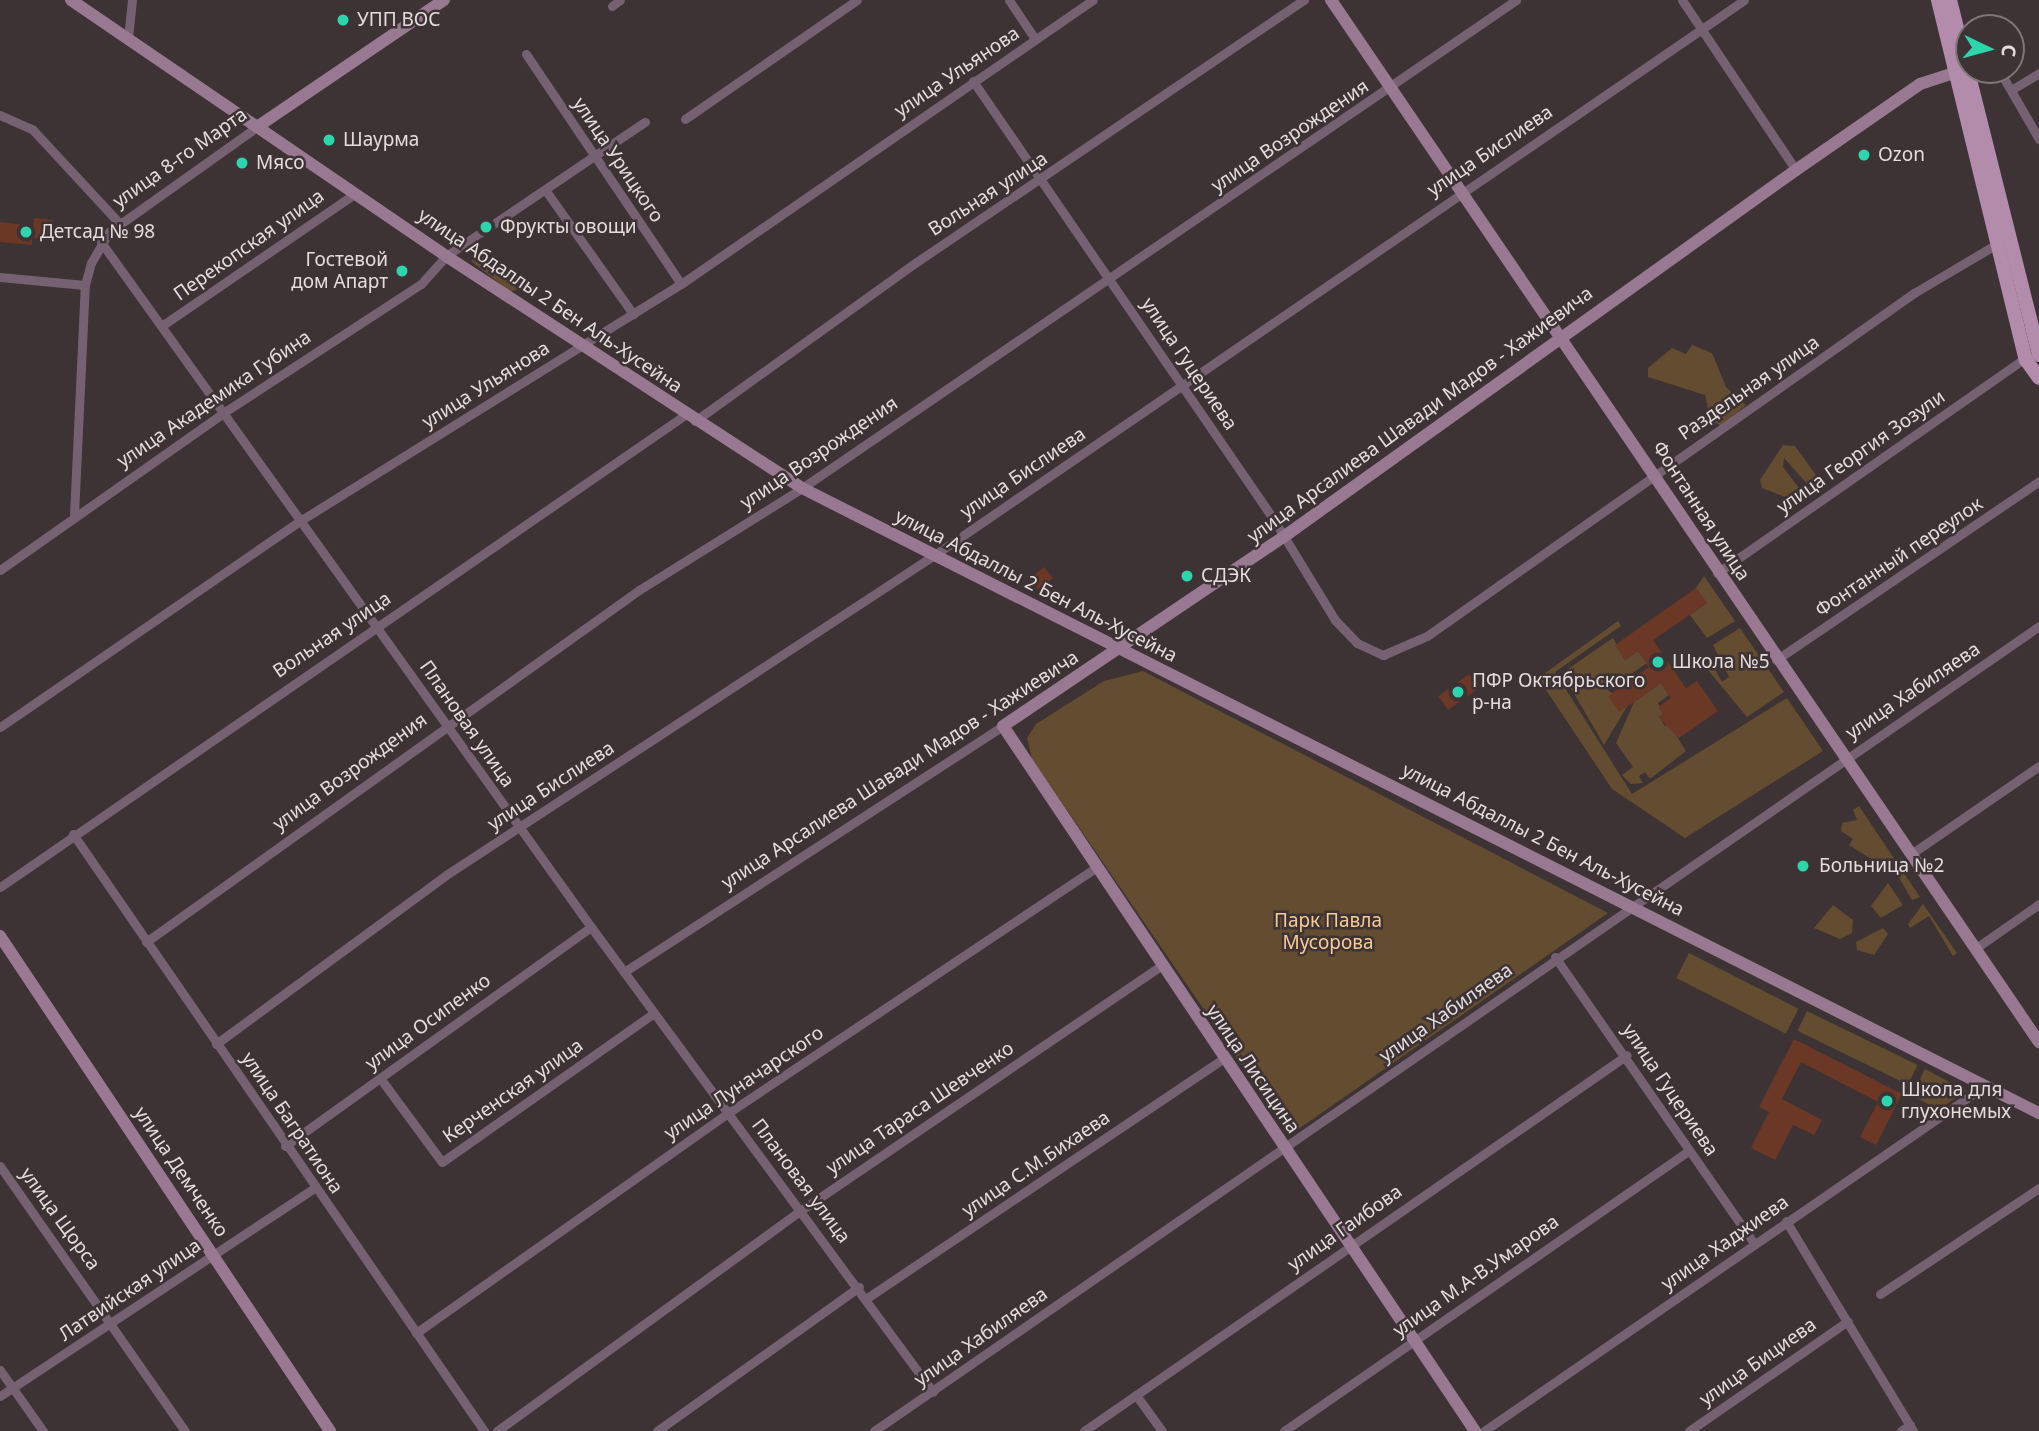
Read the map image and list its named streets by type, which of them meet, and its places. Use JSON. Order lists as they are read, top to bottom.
{
  "streets": {
    "street": [
      "улица Ульянова",
      "улица Возрождения",
      "улица Бислиева",
      "улица 8-го Марта",
      "улица Урицкого",
      "Вольная улица",
      "Перекопская улица",
      "улица Абдаллы 2 Бен Аль-Хусейна",
      "улица Гуцериева",
      "Раздельная улица",
      "улица Академика Губина",
      "улица Арсалиева Шавади Мадов - Хажиевича",
      "улица Георгия Зозули",
      "Фонтанная улица",
      "Фонтанный переулок",
      "улица Хабиляева",
      "Плановая улица",
      "улица Осипенко",
      "улица Лисицина",
      "улица Луначарского",
      "Керченская улица",
      "улица Тараса Шевченко",
      "улица Багратиона",
      "улица С.М.Бихаева",
      "улица Демченко",
      "улица Щорса",
      "улица Гаибова",
      "улица Хаджиева",
      "улица М.А-В.Умарова",
      "Латвийская улица",
      "улица Бициева"
    ]
  },
  "crossings": [
    ["улица Ульянова", "улица Урицкого"],
    ["улица Ульянова", "улица Абдаллы 2 Бен Аль-Хусейна"],
    ["улица Ульянова", "улица Гуцериева"],
    ["улица Ульянова", "Плановая улица"],
    ["улица Возрождения", "улица Абдаллы 2 Бен Аль-Хусейна"],
    ["улица Возрождения", "улица Гуцериева"],
    ["улица Возрождения", "Фонтанная улица"],
    ["улица Возрождения", "Плановая улица"],
    ["улица Возрождения", "улица Багратиона"],
    ["улица Бислиева", "улица Абдаллы 2 Бен Аль-Хусейна"],
    ["улица Бислиева", "улица Гуцериева"],
    ["улица Бислиева", "Фонтанная улица"],
    ["улица Бислиева", "Плановая улица"],
    ["улица Бислиева", "улица Багратиона"],
    ["улица 8-го Марта", "улица Абдаллы 2 Бен Аль-Хусейна"],
    ["улица 8-го Марта", "улица Академика Губина"],
    ["улица 8-го Марта", "Плановая улица"],
    ["улица Урицкого", "улица Академика Губина"],
    ["Вольная улица", "улица Абдаллы 2 Бен Аль-Хусейна"],
    ["Вольная улица", "улица Гуцериева"],
    ["Вольная улица", "Плановая улица"],
    ["Вольная улица", "улица Багратиона"],
    ["Перекопская улица", "улица Абдаллы 2 Бен Аль-Хусейна"],
    ["Перекопская улица", "Плановая улица"],
    ["улица Абдаллы 2 Бен Аль-Хусейна", "улица Академика Губина"],
    ["улица Абдаллы 2 Бен Аль-Хусейна", "улица Арсалиева Шавади Мадов - Хажиевича"],
    ["улица Абдаллы 2 Бен Аль-Хусейна", "улица Хабиляева"],
    ["улица Абдаллы 2 Бен Аль-Хусейна", "улица Хаджиева"],
    ["улица Гуцериева", "Раздельная улица"],
    ["улица Гуцериева", "улица Арсалиева Шавади Мадов - Хажиевича"],
    ["улица Гуцериева", "улица Хабиляева"],
    ["улица Гуцериева", "улица Гаибова"],
    ["улица Гуцериева", "улица Хаджиева"],
    ["улица Гуцериева", "улица М.А-В.Умарова"],
    ["Раздельная улица", "Фонтанная улица"],
    ["улица Академика Губина", "Плановая улица"],
    ["улица Арсалиева Шавади Мадов - Хажиевича", "Фонтанная улица"],
    ["улица Арсалиева Шавади Мадов - Хажиевича", "Плановая улица"],
    ["улица Арсалиева Шавади Мадов - Хажиевича", "улица Лисицина"],
    ["улица Георгия Зозули", "Фонтанная улица"],
    ["Фонтанная улица", "Фонтанный переулок"],
    ["Фонтанная улица", "улица Хабиляева"],
    ["улица Хабиляева", "Плановая улица"],
    ["улица Хабиляева", "улица Лисицина"],
    ["Плановая улица", "улица Осипенко"],
    ["Плановая улица", "улица Луначарского"],
    ["Плановая улица", "Керченская улица"],
    ["Плановая улица", "улица Тараса Шевченко"],
    ["Плановая улица", "улица С.М.Бихаева"],
    ["улица Осипенко", "Керченская улица"],
    ["улица Осипенко", "улица Багратиона"],
    ["улица Лисицина", "улица Луначарского"],
    ["улица Лисицина", "улица Тараса Шевченко"],
    ["улица Лисицина", "улица С.М.Бихаева"],
    ["улица Лисицина", "улица Гаибова"],
    ["улица Лисицина", "улица М.А-В.Умарова"],
    ["улица Луначарского", "улица Багратиона"],
    ["улица Багратиона", "Латвийская улица"],
    ["улица Демченко", "Латвийская улица"],
    ["улица Щорса", "Латвийская улица"]
  ],
  "parks": ["Парк Павла Мусорова"],
  "places": [
    "УПП ВОС",
    "Шаурма",
    "Ozon",
    "Мясо",
    "Фрукты овощи",
    "Детсад № 98",
    "Гостевой дом Апарт",
    "СДЭК",
    "Школа №5",
    "ПФР Октябрьского р-на",
    "Больница №2",
    "Школа для глухонемых"
  ],
  "north": "right"
}
